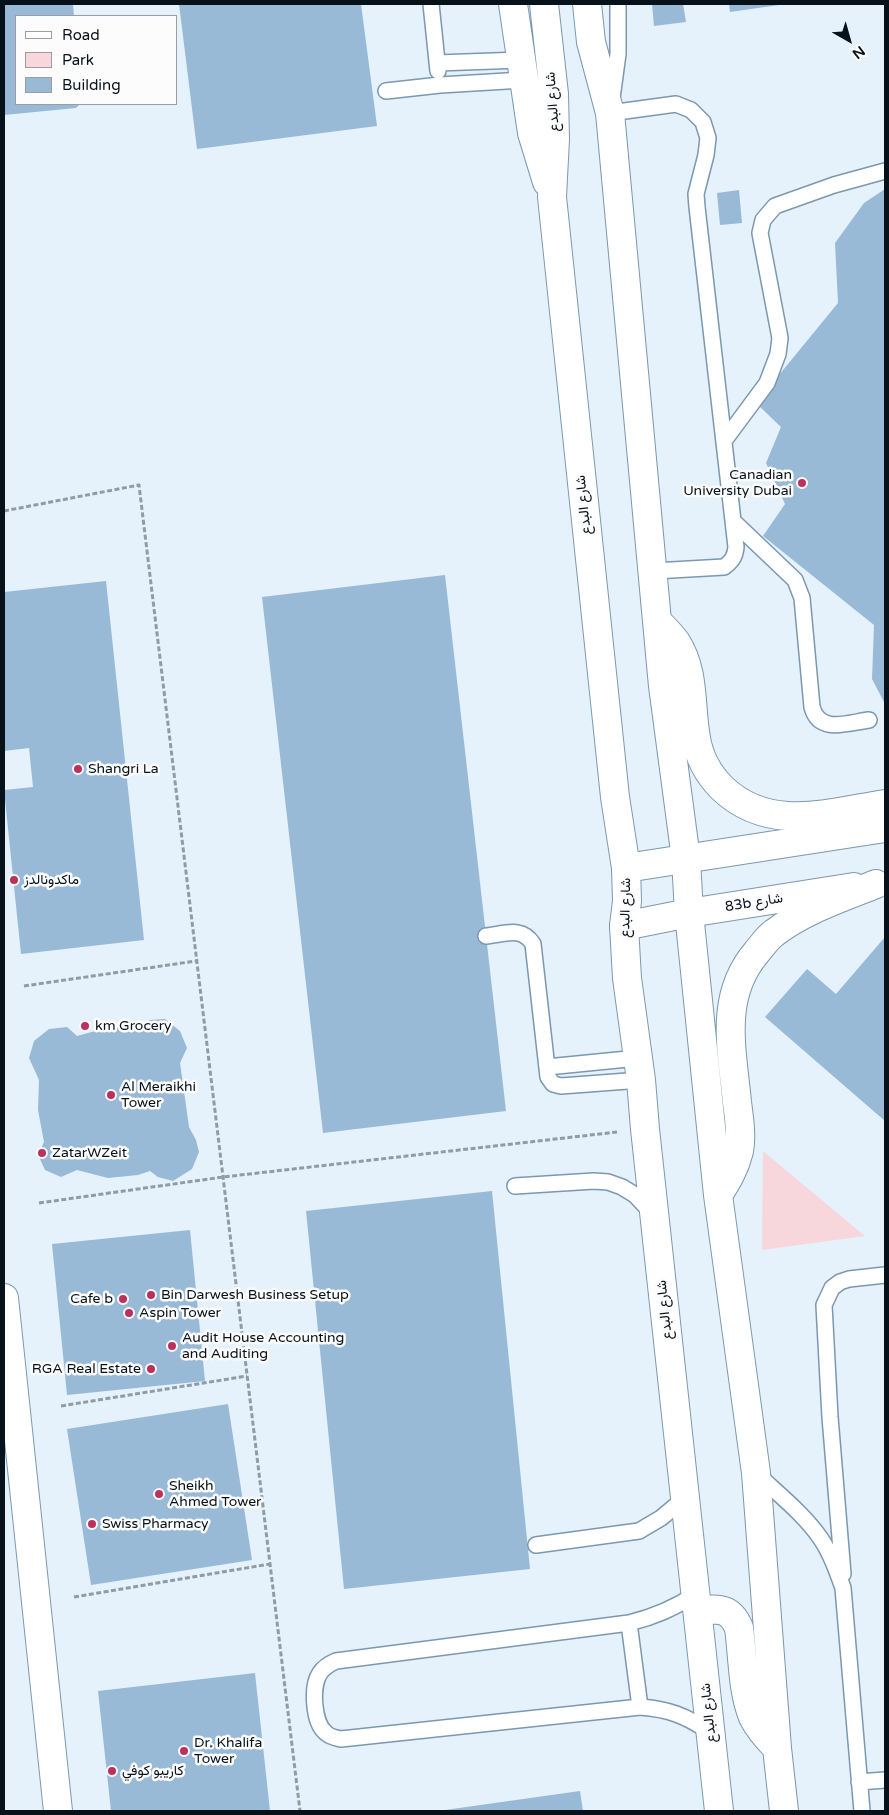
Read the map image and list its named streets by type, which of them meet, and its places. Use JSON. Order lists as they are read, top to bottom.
{
  "streets": {
    "main road": ["شارع البدع", "83b شارع"]
  },
  "crossings": [
    ["شارع البدع", "83b شارع"]
  ],
  "places": [
    "Canadian University Dubai",
    "Shangri La",
    "ماكدونالدز",
    "km Grocery",
    "Al Meraikhi Tower",
    "ZatarWZeit",
    "Bin Darwesh Business Setup",
    "Cafe b",
    "Aspin Tower",
    "Audit House Accounting and Auditing",
    "RGA Real Estate",
    "Sheikh Ahmed Tower",
    "Swiss Pharmacy",
    "Dr. Khalifa Tower",
    "كاريبو كوفي"
  ],
  "legend": ["Road", "Park", "Building"],
  "north": "bottom right"
}
